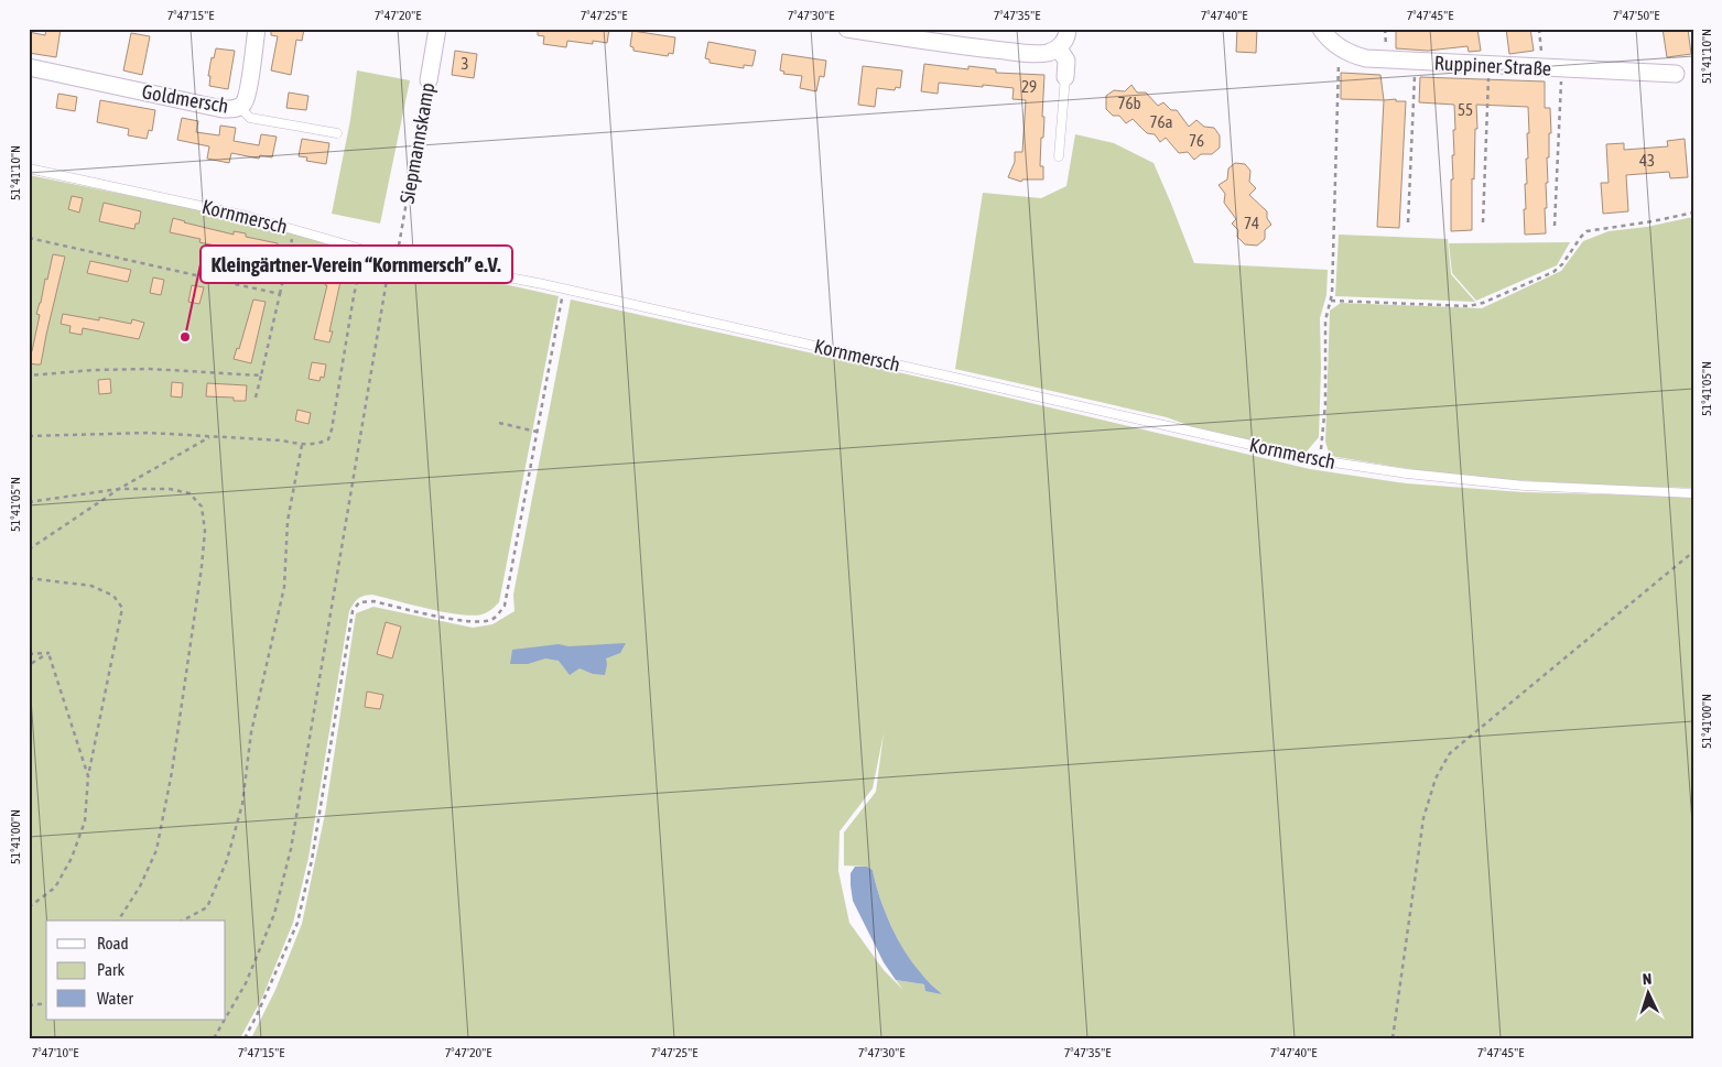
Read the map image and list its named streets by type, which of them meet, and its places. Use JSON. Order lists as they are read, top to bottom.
{
  "streets": {
    "street": ["Ruppiner Straße", "Goldmersch", "Siepmannskamp"],
    "lane": ["Kornmersch"]
  },
  "crossings": [
    ["Siepmannskamp", "Kornmersch"]
  ],
  "places": ["Kleingärtner-Verein “Kornmersch” e.V."],
  "house_numbers": [
    "3",
    "29",
    "76b",
    "55",
    "76a",
    "76",
    "43",
    "74"
  ],
  "legend": ["Road", "Park", "Water"],
  "north": "top",
  "coordinates": [
    "7°47'15\"E",
    "7°47'20\"E",
    "7°47'25\"E",
    "7°47'30\"E",
    "7°47'35\"E",
    "7°47'40\"E",
    "7°47'45\"E",
    "7°47'50\"E",
    "51°41'10\"N",
    "51°41'05\"N",
    "51°41'00\"N",
    "7°47'10\"E"
  ]
}
